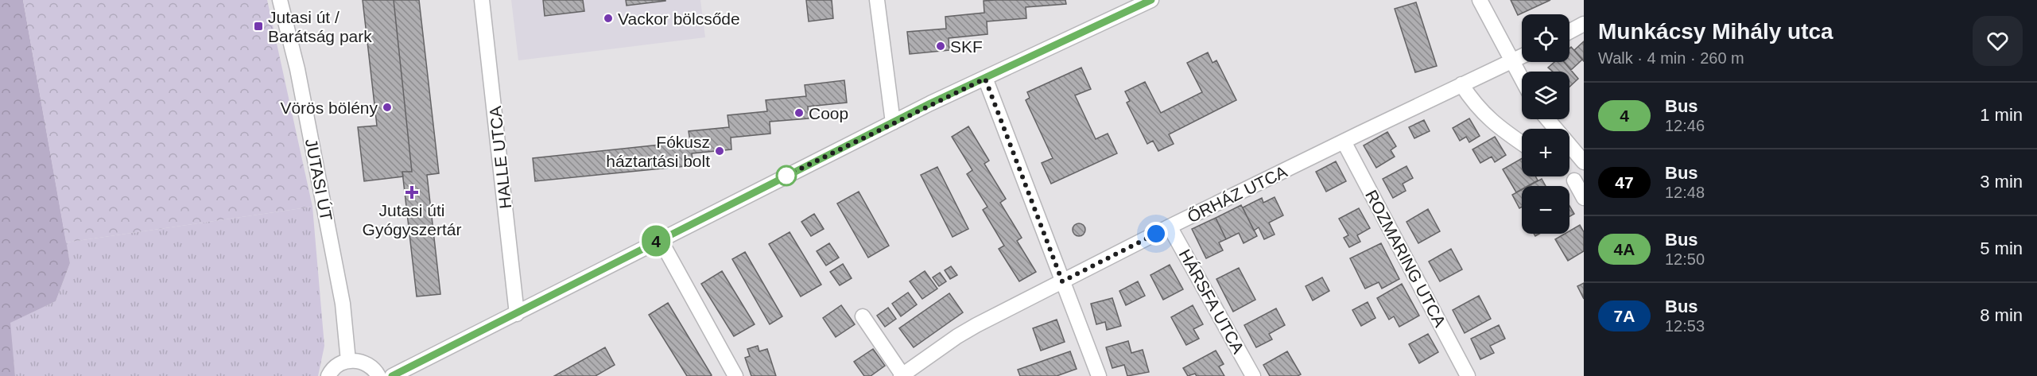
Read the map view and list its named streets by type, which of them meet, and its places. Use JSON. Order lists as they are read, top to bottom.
{
  "streets": {
    "street": [
      "HALLE UTCA",
      "JUTASI ÚT",
      "ŐRHÁZ UTCA",
      "ROZMARING UTCA",
      "HÁRSFA UTCA"
    ]
  },
  "crossings": [
    ["ŐRHÁZ UTCA", "ROZMARING UTCA"],
    ["ŐRHÁZ UTCA", "HÁRSFA UTCA"]
  ],
  "places": {
    "other": [
      "Vackor bölcsőde",
      "SKF",
      "Vörös bölény",
      "Coop",
      "Fókusz háztartási bolt"
    ],
    "transit": ["Jutasi út / Barátság park"],
    "health": ["Jutasi úti Gyógyszertár"]
  },
  "lines": ["bus line 4"],
  "page": {
    "on_map": "4",
    "heading": ["Munkácsy Mihály utca", "Walk · 4 min · 260 m"],
    "map_buttons": ["+", "−"],
    "list": [
      {
        "mark": "4",
        "name": "Bus",
        "note": "12:46",
        "value": "1 min"
      },
      {
        "mark": "47",
        "name": "Bus",
        "note": "12:48",
        "value": "3 min"
      },
      {
        "mark": "4A",
        "name": "Bus",
        "note": "12:50",
        "value": "5 min"
      },
      {
        "mark": "7A",
        "name": "Bus",
        "note": "12:53",
        "value": "8 min"
      }
    ]
  }
}
